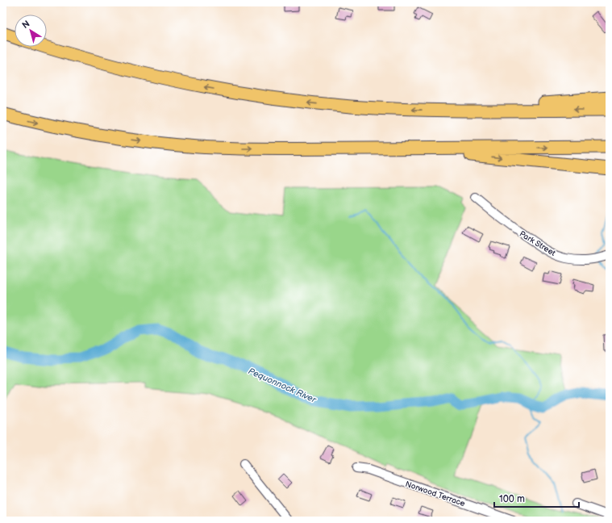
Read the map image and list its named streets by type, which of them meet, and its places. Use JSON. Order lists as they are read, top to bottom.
{
  "streets": {
    "street": ["Park Street", "Norwood Terrace"]
  },
  "water": ["Pequonnock River"],
  "scale_bar": "100 m",
  "north": "top left"
}
